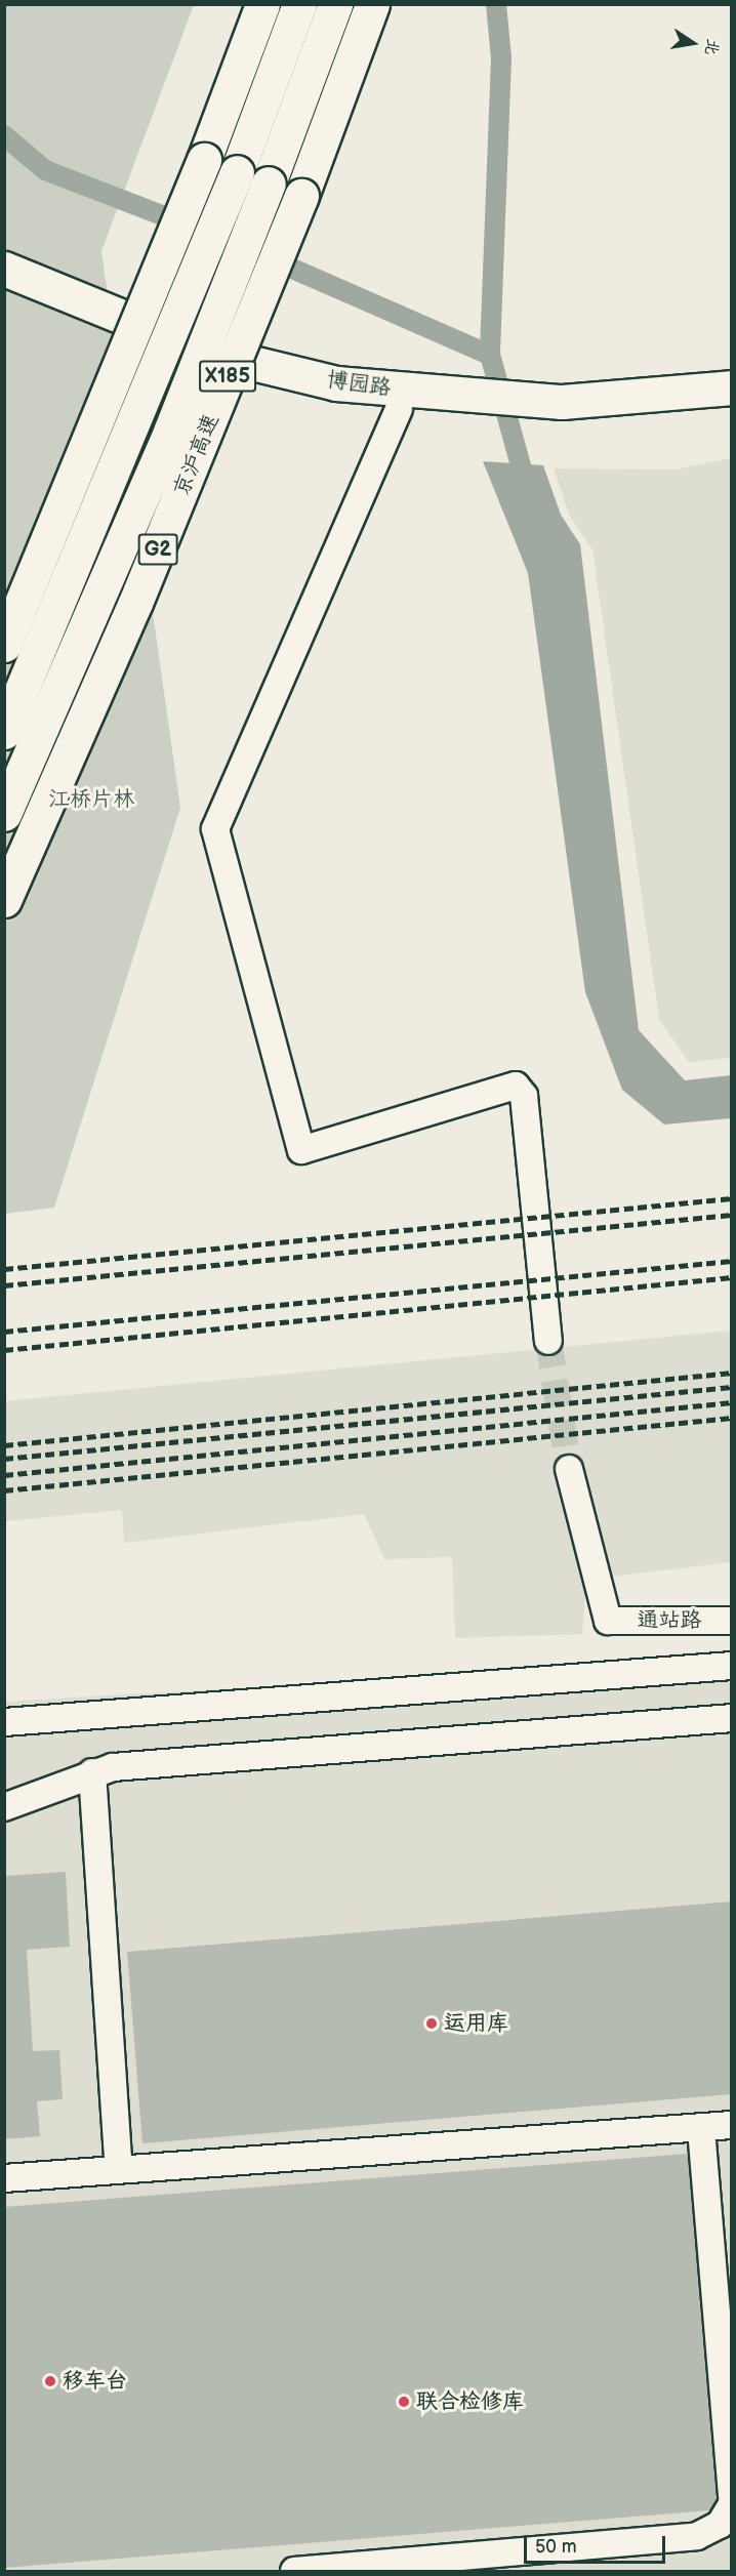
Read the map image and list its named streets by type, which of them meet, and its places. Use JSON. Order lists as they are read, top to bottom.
{
  "streets": {
    "main road": [
      "X185",
      "博园路",
      "京沪高速",
      "G2"
    ],
    "street": ["通站路"]
  },
  "parks": ["江桥片林"],
  "places": ["运用库", "移车台", "联合检修库"],
  "scale_bar": "50 m",
  "north": "right"
}
